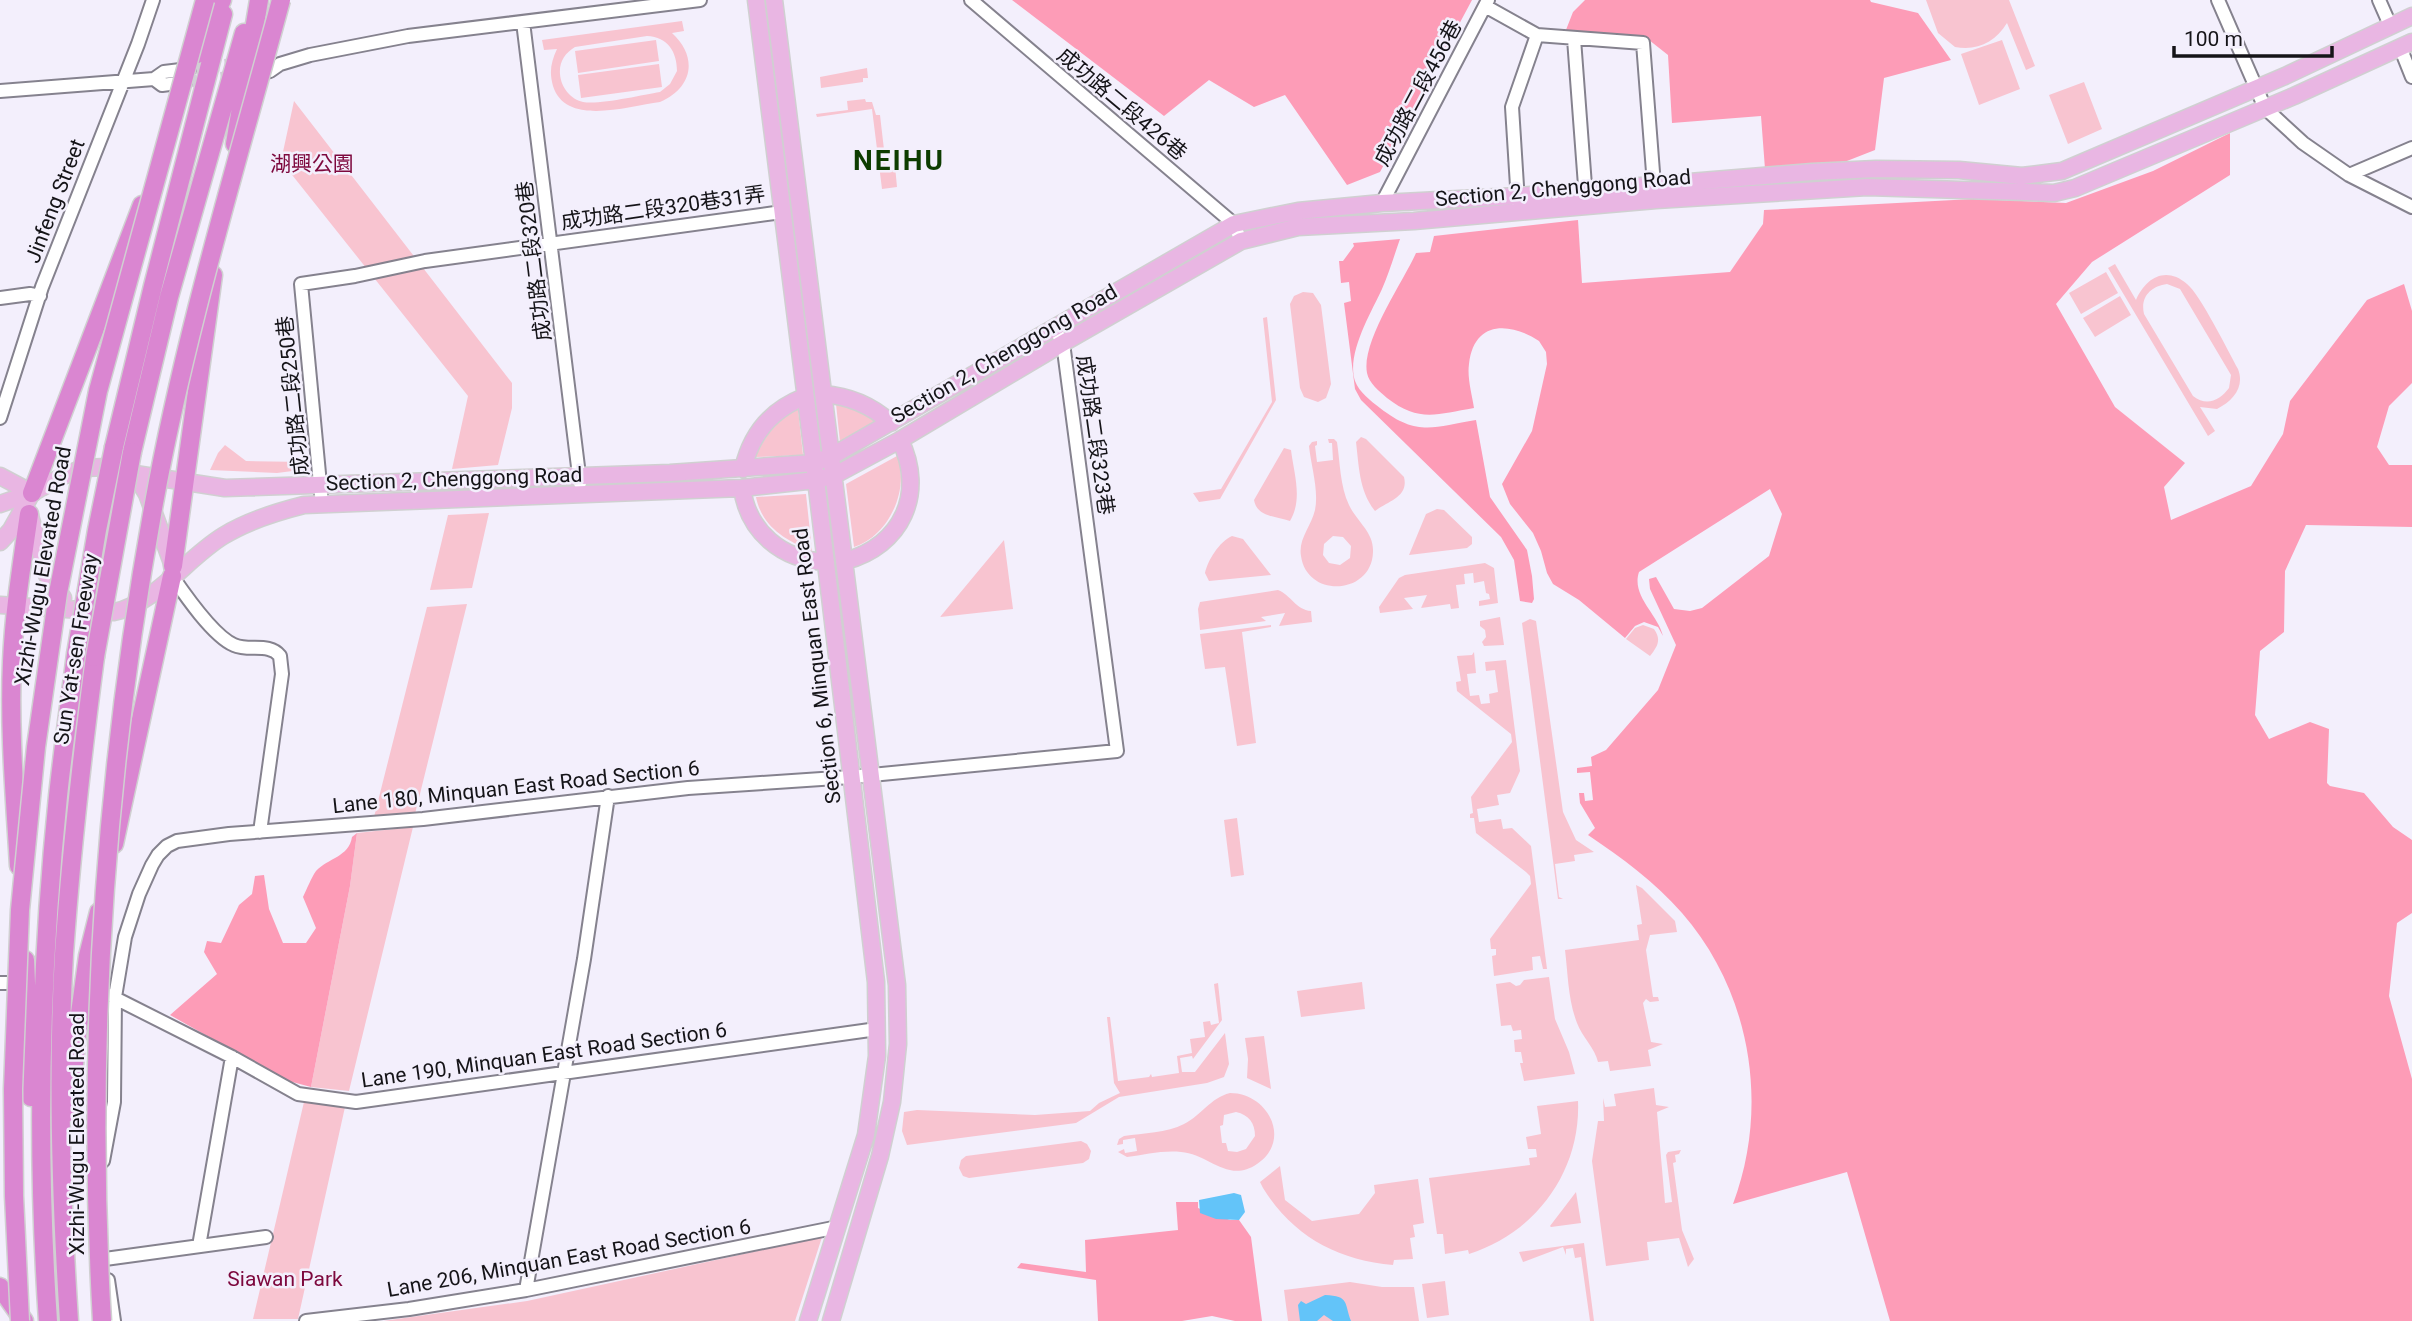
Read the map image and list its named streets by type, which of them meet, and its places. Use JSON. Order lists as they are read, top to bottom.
{
  "streets": {
    "highway": ["Xizhi-Wugu Elevated Road", "Sun Yat-sen Freeway"],
    "main road": ["Section 2, Chenggong Road", "Section 6, Minquan East Road"],
    "street": [
      "成功路二段456巷",
      "成功路二段426巷",
      "Jinfeng Street",
      "成功路二段320巷31弄",
      "成功路二段320巷",
      "成功路二段250巷",
      "成功路二段323巷",
      "Lane 180, Minquan East Road Section 6",
      "Lane 190, Minquan East Road Section 6",
      "Lane 206, Minquan East Road Section 6"
    ]
  },
  "crossings": [
    ["成功路二段456巷", "Section 2, Chenggong Road"],
    ["成功路二段426巷", "Section 2, Chenggong Road"],
    ["Section 2, Chenggong Road", "成功路二段320巷"],
    ["Section 2, Chenggong Road", "成功路二段250巷"],
    ["Section 2, Chenggong Road", "成功路二段323巷"],
    ["Section 2, Chenggong Road", "Section 6, Minquan East Road"],
    ["成功路二段320巷31弄", "成功路二段320巷"],
    ["成功路二段320巷31弄", "成功路二段250巷"],
    ["成功路二段320巷31弄", "Section 6, Minquan East Road"],
    ["成功路二段323巷", "Lane 180, Minquan East Road Section 6"],
    ["Section 6, Minquan East Road", "Lane 180, Minquan East Road Section 6"],
    ["Section 6, Minquan East Road", "Lane 190, Minquan East Road Section 6"],
    ["Section 6, Minquan East Road", "Lane 206, Minquan East Road Section 6"],
    ["Lane 180, Minquan East Road Section 6", "Lane 190, Minquan East Road Section 6"]
  ],
  "districts": ["NEIHU"],
  "parks": ["湖興公園", "Siawan Park"],
  "scale_bar": "100 m"
}
